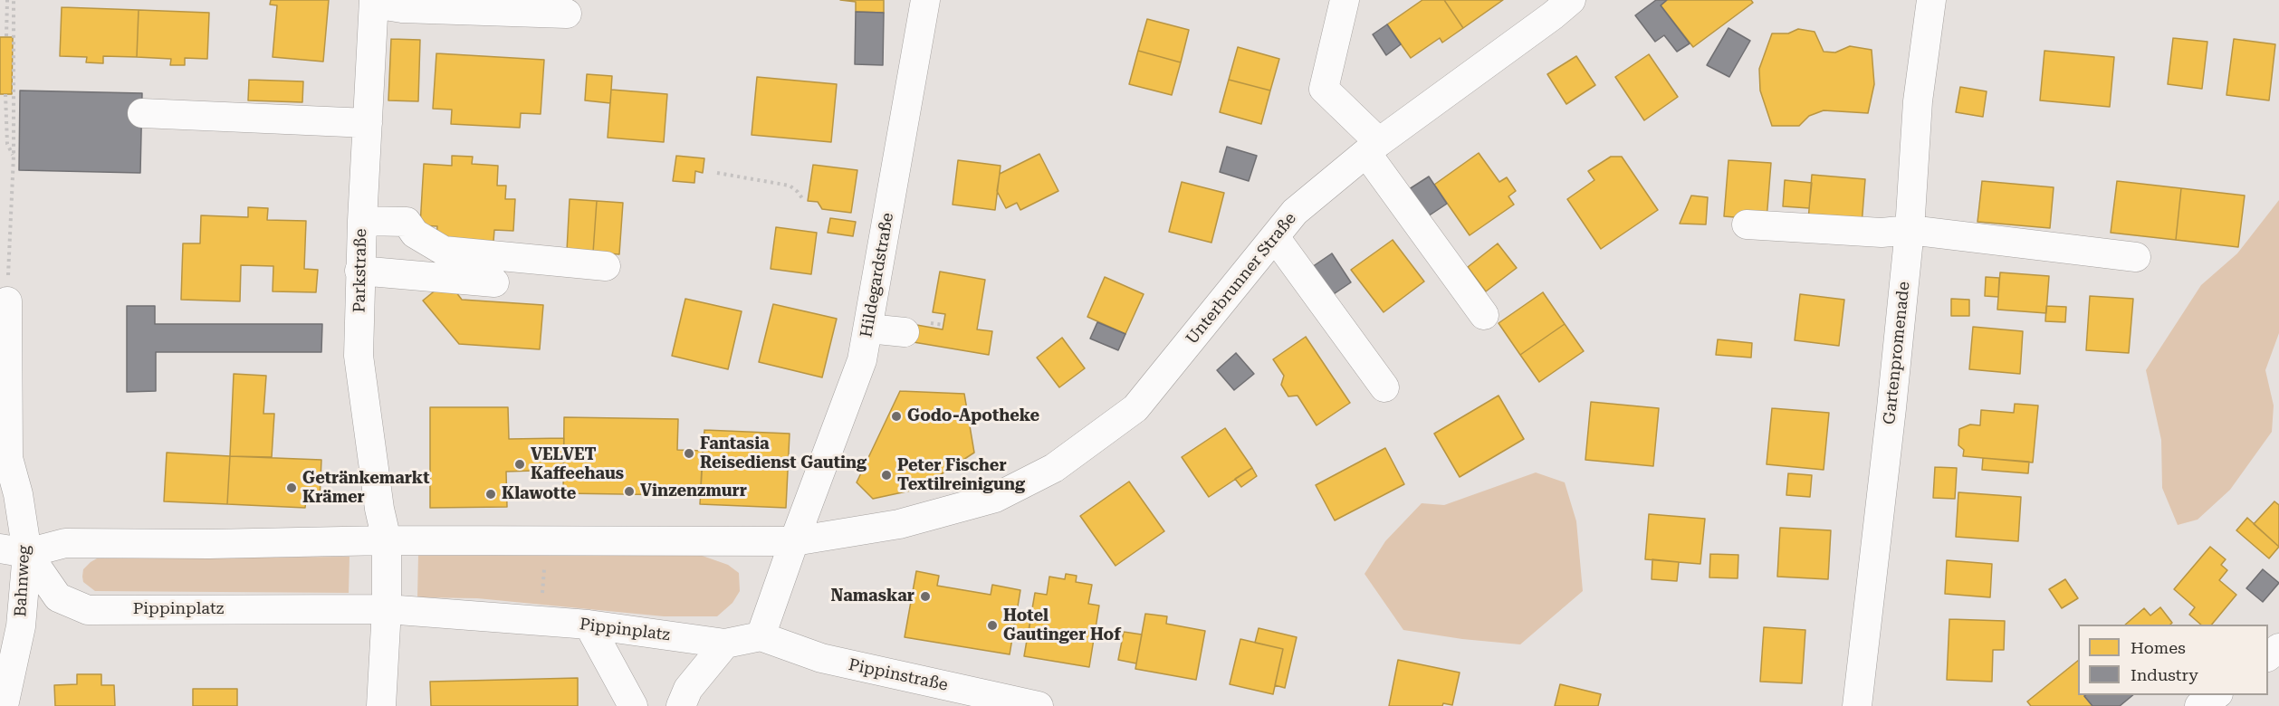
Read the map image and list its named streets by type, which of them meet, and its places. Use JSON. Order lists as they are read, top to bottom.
{
  "streets": {
    "street": [
      "Parkstraße",
      "Hildegardstraße",
      "Unterbrunner Straße",
      "Gartenpromenade",
      "Bahnweg",
      "Pippinplatz",
      "Pippinstraße"
    ]
  },
  "crossings": [
    ["Hildegardstraße", "Unterbrunner Straße"],
    ["Bahnweg", "Pippinplatz"],
    ["Pippinplatz", "Pippinstraße"]
  ],
  "places": [
    "Godo-Apotheke",
    "Fantasia Reisedienst Gauting",
    "VELVET Kaffeehaus",
    "Peter Fischer Textilreinigung",
    "Getränkemarkt Krämer",
    "Vinzenzmurr",
    "Klawotte",
    "Namaskar",
    "Hotel Gautinger Hof"
  ],
  "legend": ["Homes", "Industry"]
}
